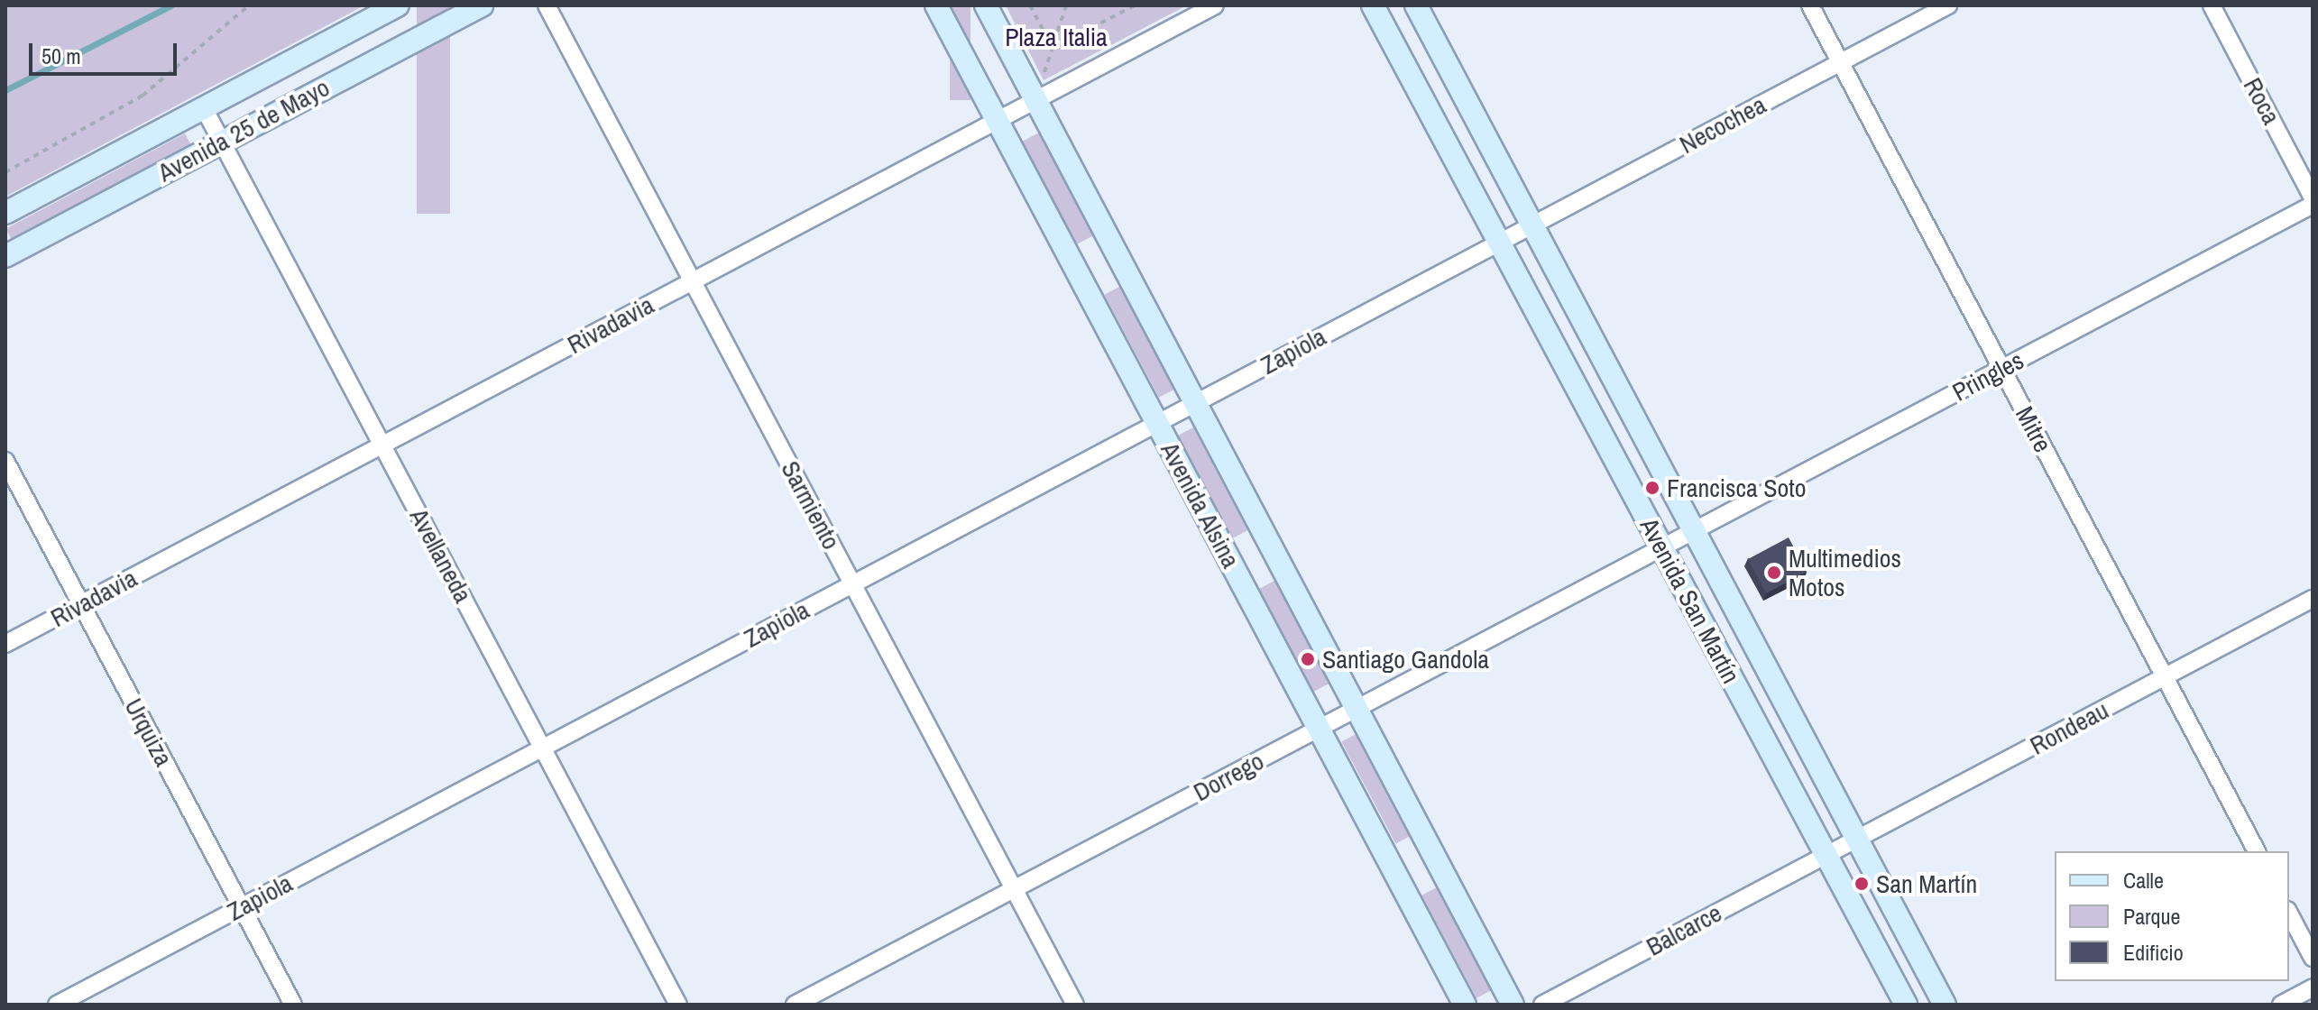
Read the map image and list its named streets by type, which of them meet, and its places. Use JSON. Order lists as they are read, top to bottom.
{
  "streets": {
    "street": [
      "Roca",
      "Necochea",
      "Avenida 25 de Mayo",
      "Rivadavia",
      "Zapiola",
      "Pringles",
      "Mitre",
      "Sarmiento",
      "Avenida Alsina",
      "Avellaneda",
      "Avenida San Martín",
      "Rondeau",
      "Urquiza",
      "Dorrego",
      "Balcarce"
    ]
  },
  "crossings": [
    ["Necochea", "Zapiola"],
    ["Necochea", "Mitre"],
    ["Necochea", "Avenida San Martín"],
    ["Avenida 25 de Mayo", "Avellaneda"],
    ["Rivadavia", "Sarmiento"],
    ["Rivadavia", "Avenida Alsina"],
    ["Rivadavia", "Avellaneda"],
    ["Rivadavia", "Urquiza"],
    ["Zapiola", "Sarmiento"],
    ["Zapiola", "Avenida Alsina"],
    ["Zapiola", "Avellaneda"],
    ["Zapiola", "Avenida San Martín"],
    ["Zapiola", "Urquiza"],
    ["Pringles", "Mitre"],
    ["Pringles", "Avenida San Martín"],
    ["Pringles", "Dorrego"],
    ["Mitre", "Rondeau"],
    ["Sarmiento", "Dorrego"],
    ["Avenida Alsina", "Dorrego"],
    ["Avenida San Martín", "Rondeau"],
    ["Avenida San Martín", "Dorrego"],
    ["Avenida San Martín", "Balcarce"],
    ["Rondeau", "Balcarce"]
  ],
  "parks": ["Plaza Italia"],
  "places": [
    "Francisca Soto",
    "Multimedios Motos",
    "Santiago Gandola",
    "San Martín"
  ],
  "legend": ["Calle", "Parque", "Edificio"],
  "scale_bar": "50 m"
}
